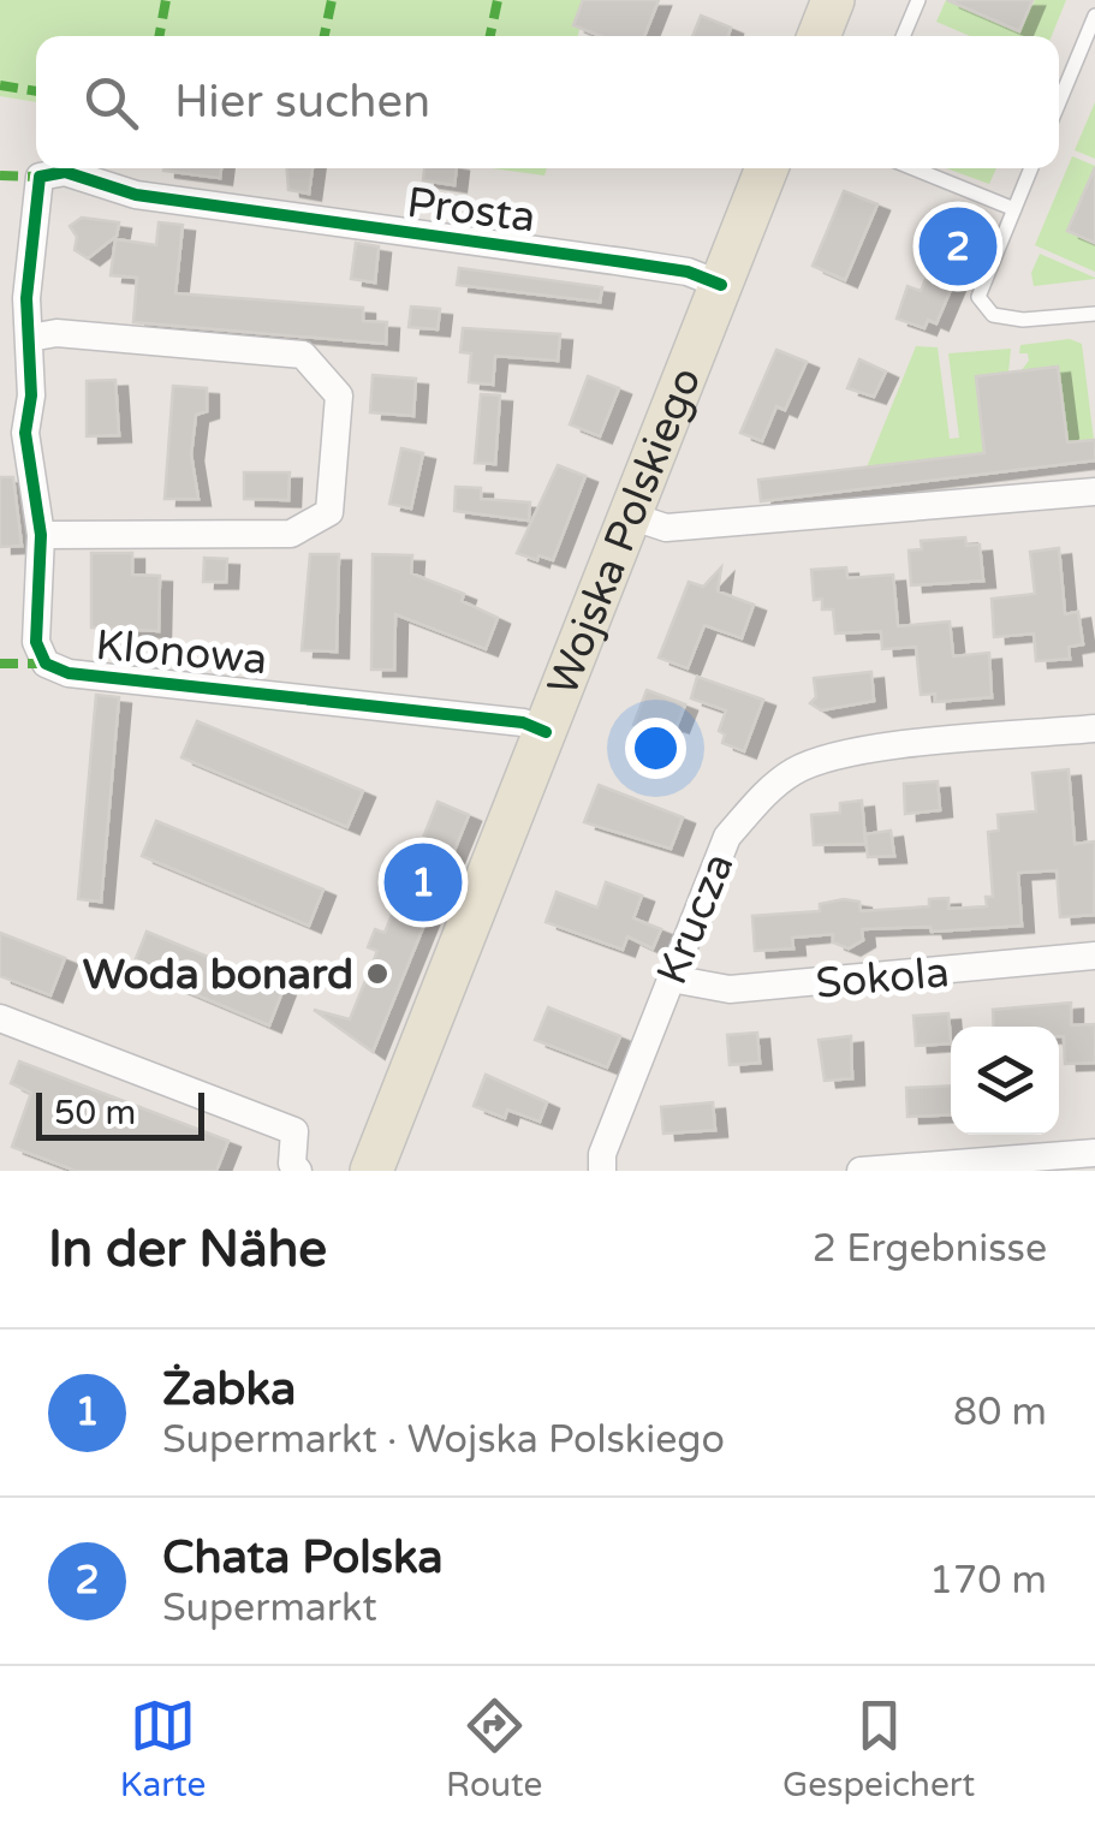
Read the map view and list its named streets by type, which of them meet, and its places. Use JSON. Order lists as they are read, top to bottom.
{
  "streets": {
    "main road": ["Wojska Polskiego"],
    "street": [
      "Prosta",
      "Klonowa",
      "Krucza",
      "Sokola"
    ]
  },
  "crossings": [
    ["Prosta", "Wojska Polskiego"],
    ["Prosta", "Klonowa"],
    ["Wojska Polskiego", "Klonowa"],
    ["Krucza", "Sokola"]
  ],
  "places": ["Woda bonard"],
  "scale_bar": "50 m",
  "page": {
    "search": "Hier suchen",
    "pins": ["2", "1"],
    "scale": "50 m",
    "heading": ["In der Nähe", "2 Ergebnisse"],
    "list": [
      {
        "mark": "1",
        "name": "Żabka",
        "note": "Supermarkt · Wojska Polskiego",
        "value": "80 m"
      },
      {
        "mark": "2",
        "name": "Chata Polska",
        "note": "Supermarkt",
        "value": "170 m"
      }
    ],
    "nav": ["Karte", "Route", "Gespeichert"]
  }
}
